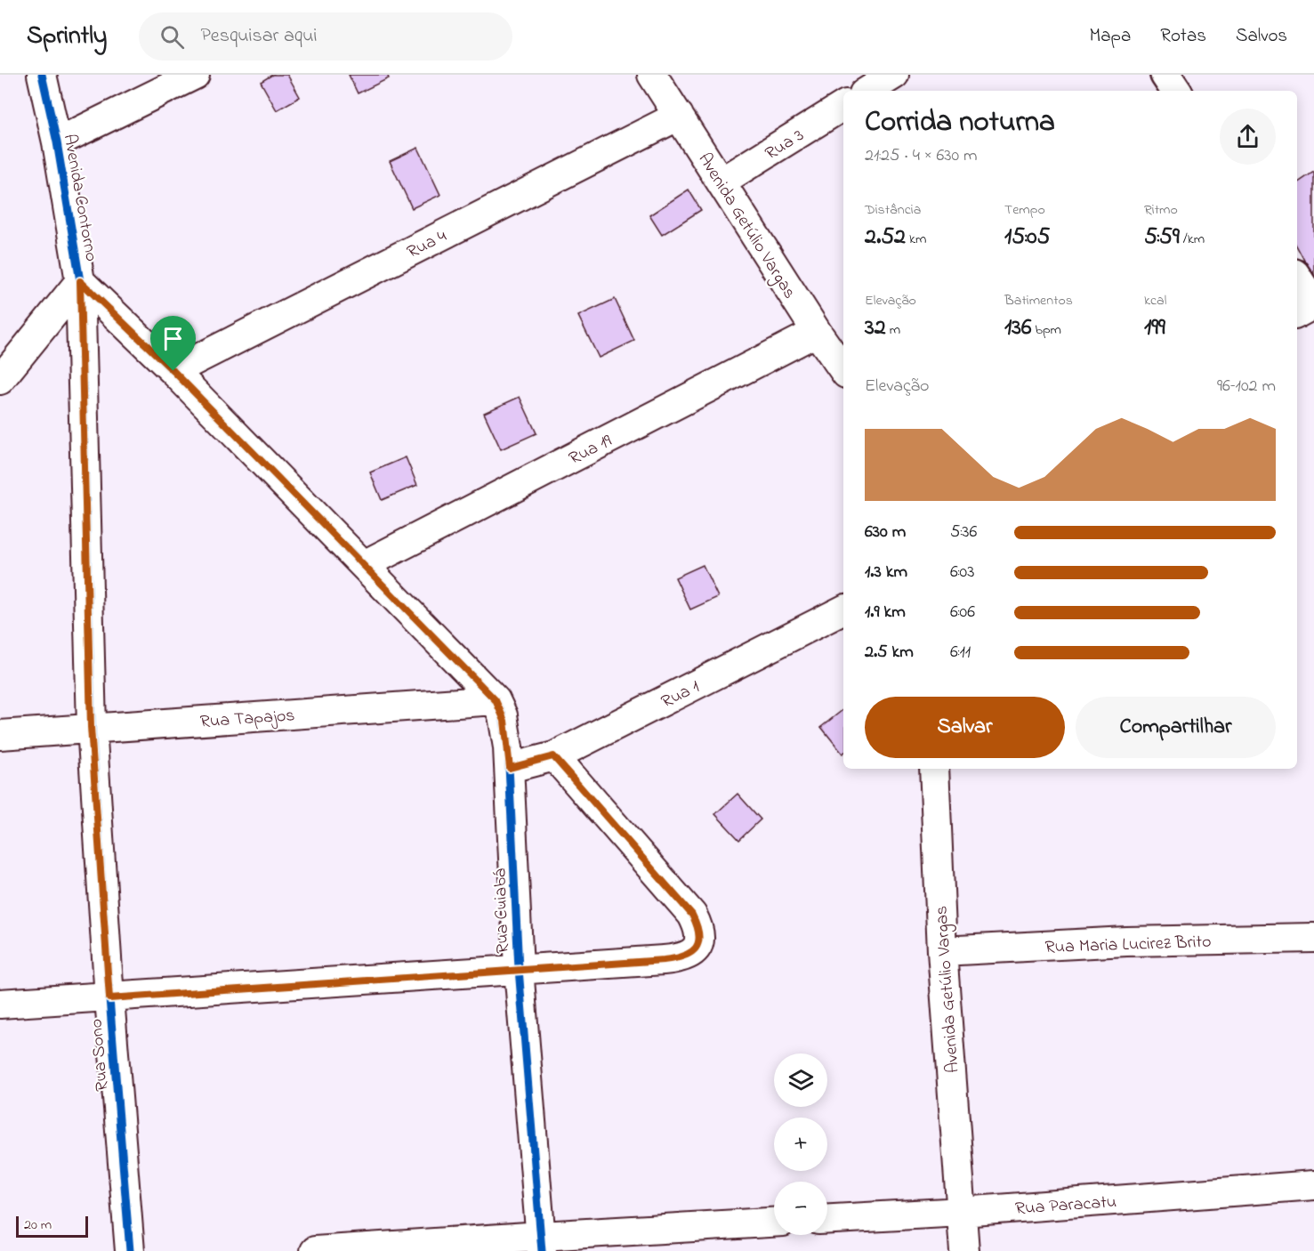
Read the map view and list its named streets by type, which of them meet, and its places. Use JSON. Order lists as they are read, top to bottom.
{
  "streets": {
    "street": [
      "Rua 3",
      "Avenida Contorno",
      "Avenida Getúlio Vargas",
      "Rua 4",
      "Rua 19",
      "Rua 1",
      "Rua Tapajos",
      "Rua Cuiabá",
      "Rua Maria Lucirez Brito",
      "Rua Sono",
      "Rua Paracatu"
    ]
  },
  "crossings": [
    ["Rua 3", "Avenida Getúlio Vargas"],
    ["Avenida Contorno", "Rua 4"],
    ["Avenida Contorno", "Rua 19"],
    ["Avenida Contorno", "Rua Tapajos"],
    ["Avenida Contorno", "Rua Cuiabá"],
    ["Avenida Contorno", "Rua Sono"],
    ["Avenida Getúlio Vargas", "Rua 4"],
    ["Avenida Getúlio Vargas", "Rua 19"],
    ["Avenida Getúlio Vargas", "Rua Maria Lucirez Brito"],
    ["Avenida Getúlio Vargas", "Rua Paracatu"],
    ["Rua 1", "Rua Cuiabá"],
    ["Rua Tapajos", "Rua Cuiabá"],
    ["Rua Tapajos", "Rua Sono"]
  ],
  "scale_bar": "20 m",
  "page": {
    "header": "Sprintly",
    "search": "Pesquisar aqui",
    "nav": ["Mapa", "Rotas", "Salvos"],
    "heading": ["Corrida noturna", "21:25 · 4 × 630 m"],
    "stats": [
      ["Distância", "2.52 km"],
      ["Tempo", "15:05"],
      ["Ritmo", "5:59 /km"],
      ["Elevação", "32 m"],
      ["Batimentos", "136 bpm"],
      ["kcal", "199"]
    ],
    "chart": ["Elevação", "96–102 m"],
    "list": [
      {
        "name": "630 m",
        "note": "5:36"
      },
      {
        "name": "1.3 km",
        "note": "6:03"
      },
      {
        "name": "1.9 km",
        "note": "6:06"
      },
      {
        "name": "2.5 km",
        "note": "6:11"
      }
    ],
    "buttons": ["Salvar", "Compartilhar"],
    "map_buttons": ["+", "−"],
    "scale": "20 m"
  }
}
